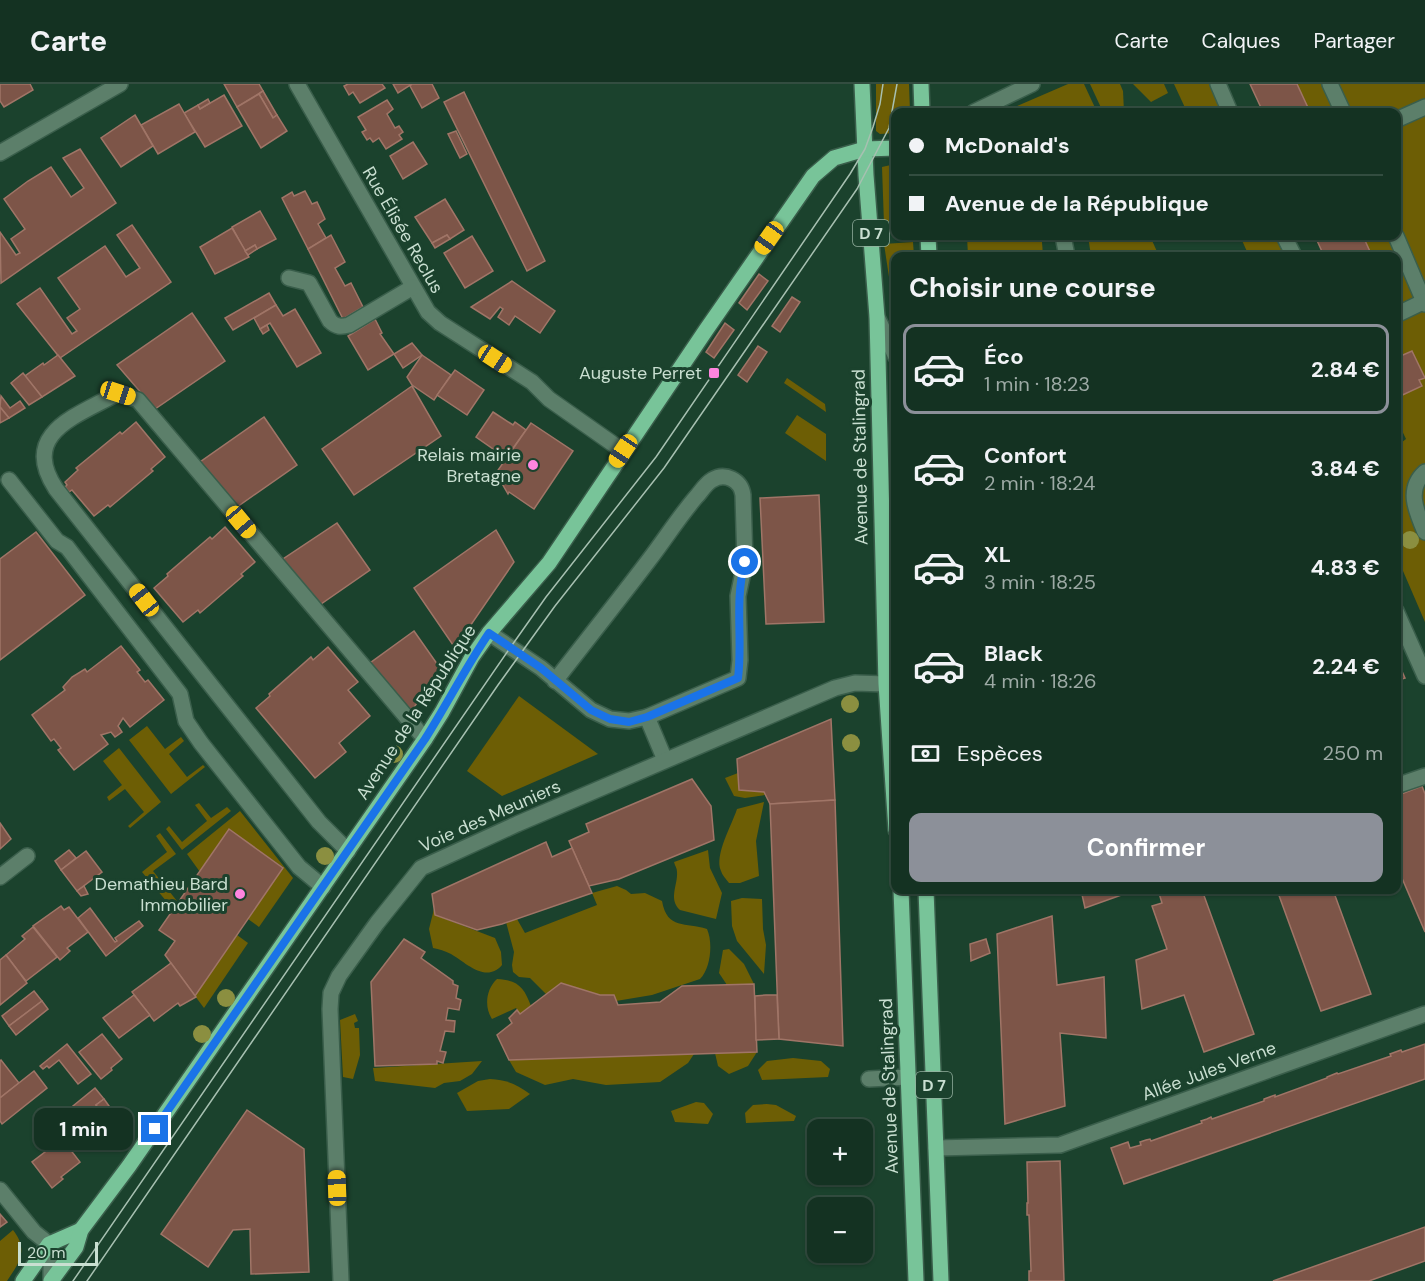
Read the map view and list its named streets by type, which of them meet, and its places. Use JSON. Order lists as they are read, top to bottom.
{
  "streets": {
    "main road": ["D 7", "Avenue de Stalingrad", "Avenue de la République"],
    "street": ["Rue Élisée Reclus", "Voie des Meuniers", "Allée Jules Verne"]
  },
  "crossings": [
    ["Rue Élisée Reclus", "Avenue de la République"],
    ["D 7", "Allée Jules Verne"],
    ["Avenue de Stalingrad", "Avenue de la République"],
    ["Avenue de Stalingrad", "Voie des Meuniers"]
  ],
  "places": {
    "transit": ["Auguste Perret"],
    "other": ["Relais mairie Bretagne", "Demathieu Bard Immobilier"]
  },
  "scale_bar": "20 m",
  "page": {
    "header": "Carte",
    "nav": ["Carte", "Calques", "Partager"],
    "banner": ["McDonald's", "Avenue de la République"],
    "heading": "Choisir une course",
    "list": [
      {
        "name": "Éco",
        "note": "1 min · 18:23",
        "value": "2.84 €"
      },
      {
        "name": "Confort",
        "note": "2 min · 18:24",
        "value": "3.84 €"
      },
      {
        "name": "XL",
        "note": "3 min · 18:25",
        "value": "4.83 €"
      },
      {
        "name": "Black",
        "note": "4 min · 18:26",
        "value": "2.24 €"
      }
    ],
    "pay": ["Espèces", "250 m"],
    "buttons": "Confirmer",
    "bubble": "1 min",
    "map_buttons": ["+", "−"],
    "scale": "20 m"
  }
}
